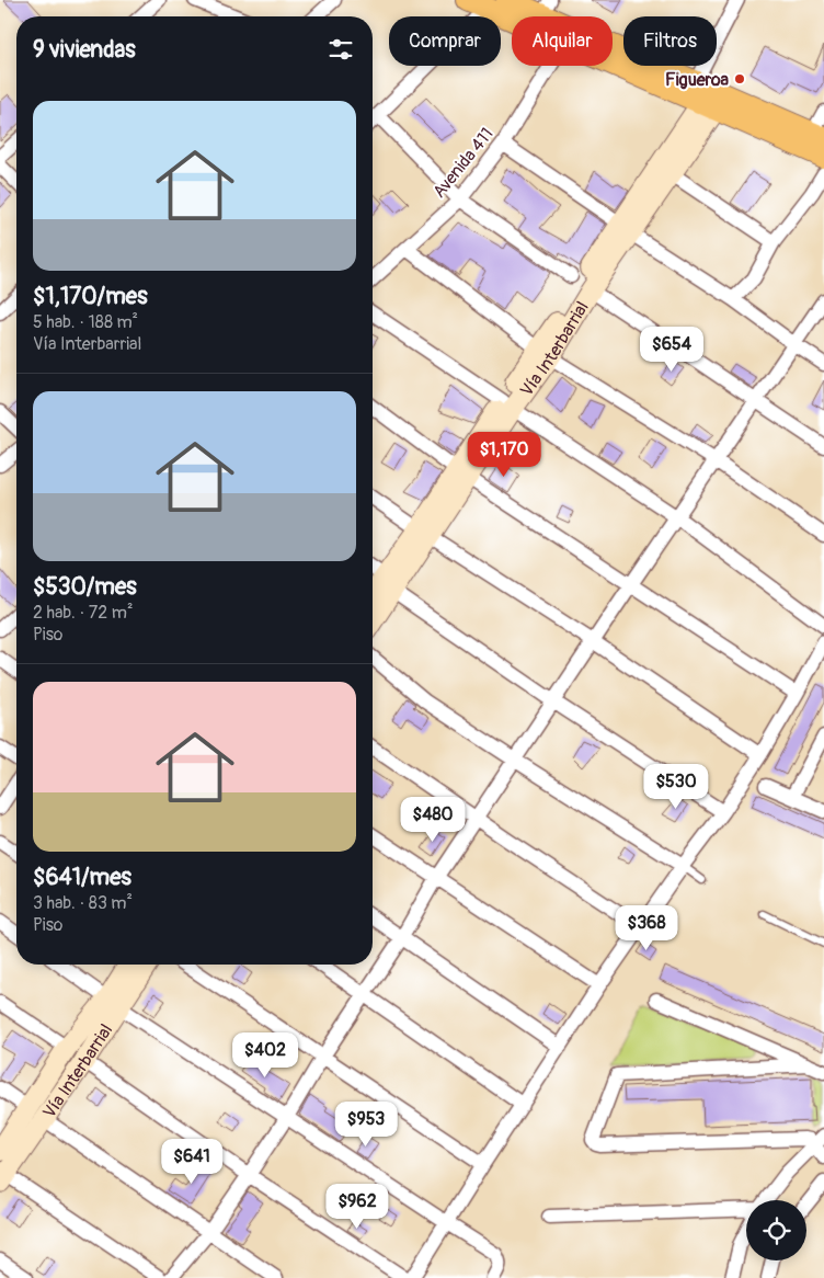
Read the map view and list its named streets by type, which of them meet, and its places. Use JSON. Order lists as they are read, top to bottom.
{
  "streets": {
    "main road": ["Vía Interbarrial"],
    "street": ["Avenida 411"]
  },
  "places": ["Figueroa"],
  "page": {
    "chip": ["Comprar", "Alquilar", "Filtros"],
    "heading": "9 viviendas",
    "list": [
      {
        "name": "$1,170/mes",
        "note": "5 hab. · 188 m² · Vía Interbarrial"
      },
      {
        "name": "$530/mes",
        "note": "2 hab. · 72 m² · Piso"
      },
      {
        "name": "$641/mes",
        "note": "3 hab. · 83 m² · Piso"
      }
    ],
    "price": [
      "$654",
      "$1,170",
      "$530",
      "$480",
      "$368",
      "$402",
      "$953",
      "$641",
      "$962"
    ]
  }
}
